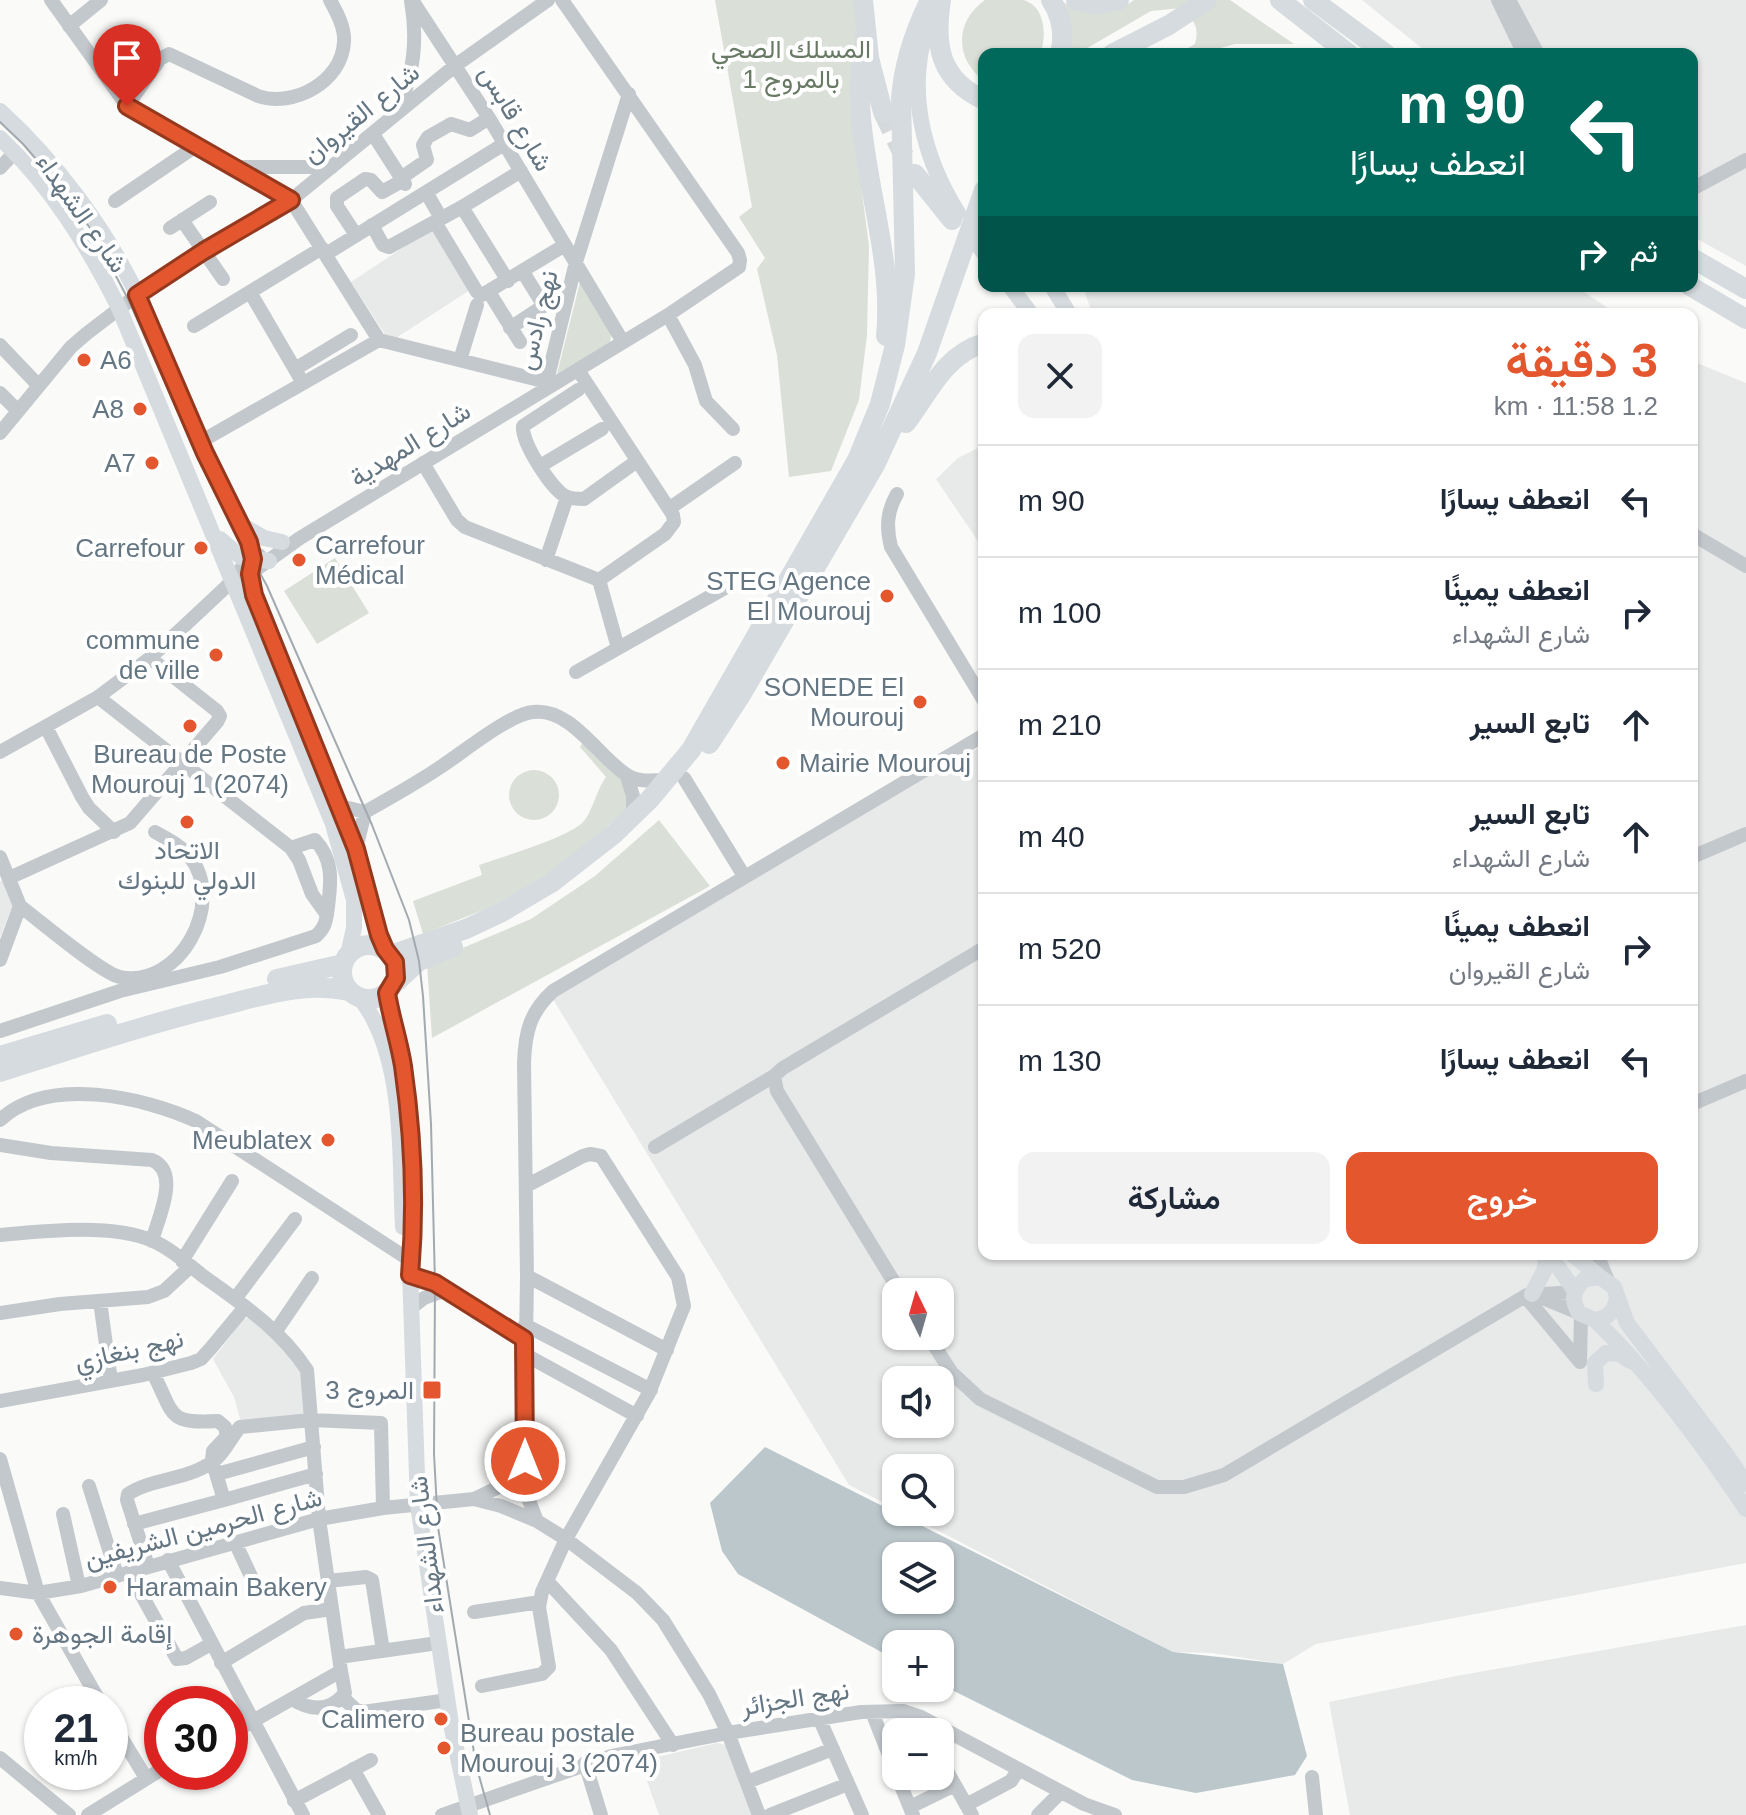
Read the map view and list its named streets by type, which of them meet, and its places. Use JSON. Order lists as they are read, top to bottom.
{
  "streets": {
    "main road": ["شارع الشهداء"],
    "street": [
      "شارع القيروان",
      "شارع قابس",
      "نهج رادس",
      "شارع المهدية",
      "نهج بنغازي",
      "شارع الحرمين الشريفين",
      "نهج الجزائر"
    ]
  },
  "crossings": [
    ["شارع القيروان", "شارع قابس"],
    ["شارع القيروان", "شارع الشهداء"],
    ["شارع قابس", "نهج رادس"],
    ["شارع قابس", "شارع المهدية"],
    ["شارع الشهداء", "شارع الحرمين الشريفين"],
    ["شارع الشهداء", "نهج الجزائر"],
    ["نهج رادس", "شارع المهدية"]
  ],
  "parks": ["المسلك الصحي بالمروج 1"],
  "places": {
    "other": [
      "A6",
      "A8",
      "A7",
      "Carrefour",
      "Carrefour Médical",
      "STEG Agence El Mourouj",
      "commune de ville",
      "SONEDE El Mourouj",
      "Bureau de Poste Mourouj 1 (2074)",
      "Mairie Mourouj",
      "الاتحاد الدولي للبنوك",
      "Meublatex",
      "Haramain Bakery",
      "إقامة الجوهرة",
      "Calimero",
      "Bureau postale Mourouj 3 (2074)"
    ],
    "transit": ["المروج 3"]
  },
  "north": "top",
  "page": {
    "turn": ["90 m", "انعطف يسارًا"],
    "then": "ثم",
    "heading": ["3 دقيقة", "1.2 km · 11:58"],
    "list": [
      {
        "name": "انعطف يسارًا",
        "value": "90 m"
      },
      {
        "name": "انعطف يمينًا",
        "note": "شارع الشهداء",
        "value": "100 m"
      },
      {
        "name": "تابع السير",
        "value": "210 m"
      },
      {
        "name": "تابع السير",
        "note": "شارع الشهداء",
        "value": "40 m"
      },
      {
        "name": "انعطف يمينًا",
        "note": "شارع القيروان",
        "value": "520 m"
      },
      {
        "name": "انعطف يسارًا",
        "value": "130 m"
      }
    ],
    "buttons": ["خروج", "مشاركة"],
    "map_buttons": ["+", "−"],
    "speed": "21 km/h",
    "limit": "30"
  }
}
